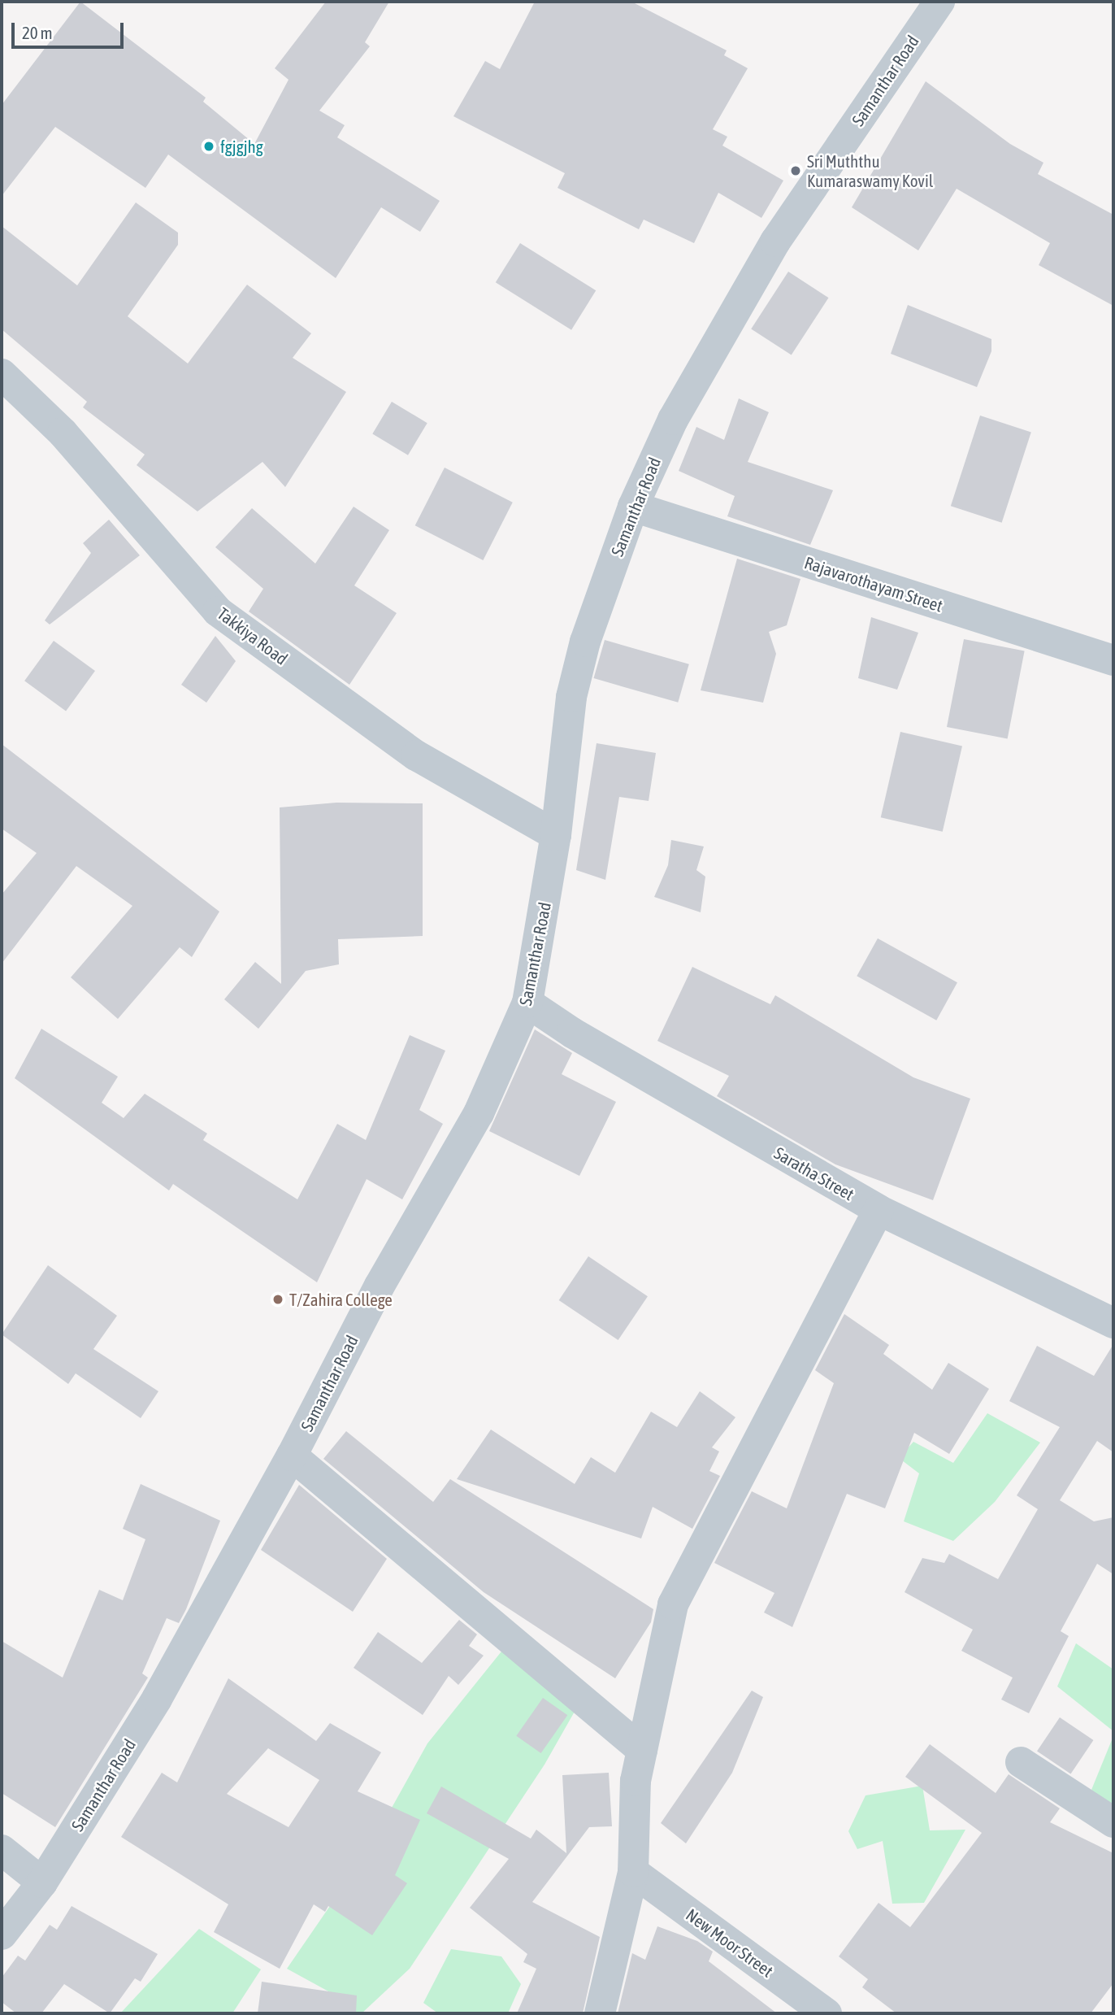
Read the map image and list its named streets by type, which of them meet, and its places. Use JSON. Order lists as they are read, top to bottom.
{
  "streets": {
    "street": [
      "Samanthar Road",
      "Rajavarothayam Street",
      "Takkiya Road",
      "Saratha Street",
      "New Moor Street"
    ]
  },
  "crossings": [
    ["Samanthar Road", "Rajavarothayam Street"],
    ["Samanthar Road", "Takkiya Road"],
    ["Samanthar Road", "Saratha Street"]
  ],
  "places": ["fgjgjhg", "Sri Muththu Kumaraswamy Kovil", "T/Zahira College"],
  "scale_bar": "20 m"
}
